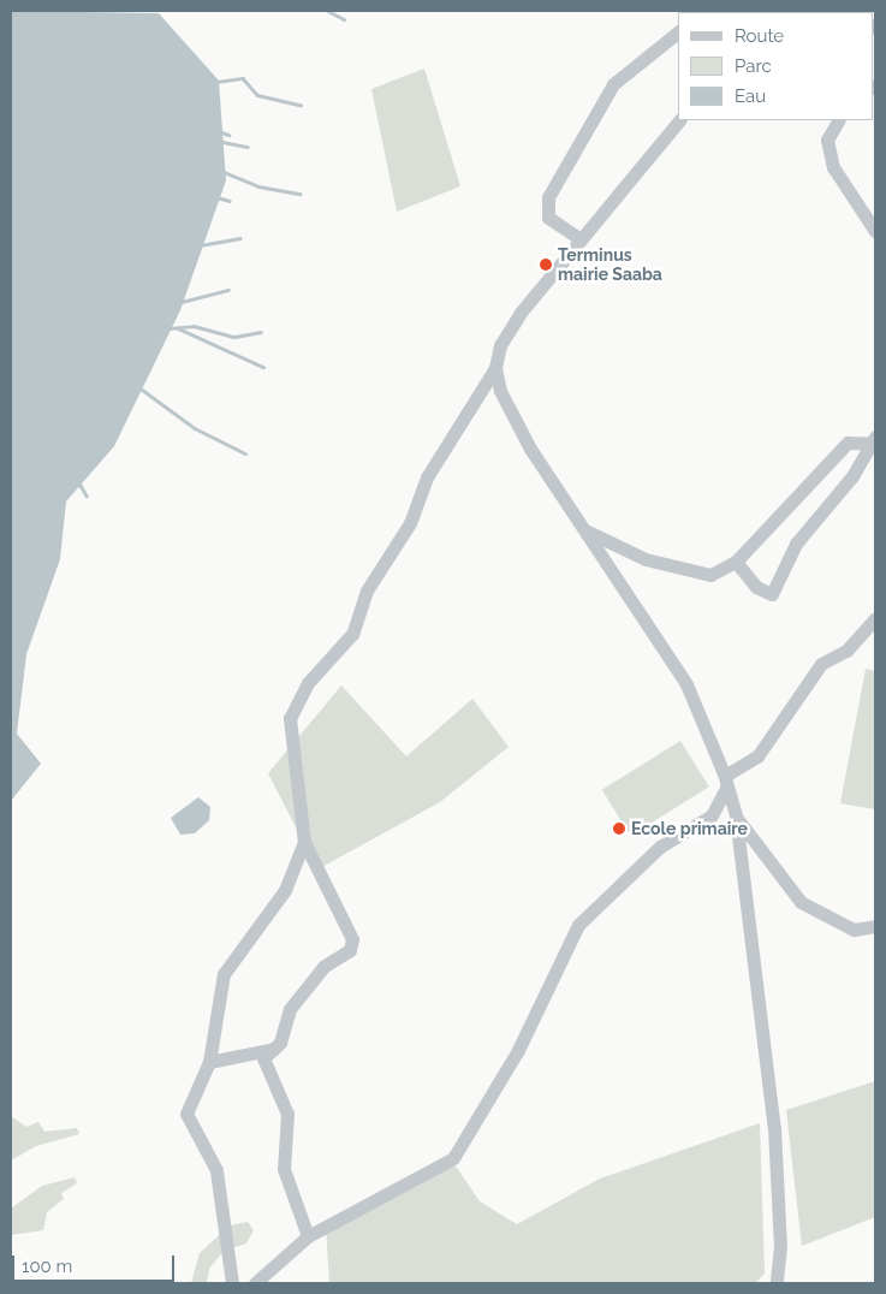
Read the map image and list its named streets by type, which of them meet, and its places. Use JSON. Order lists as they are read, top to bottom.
{
  "places": ["Terminus mairie Saaba", "Ecole primaire"],
  "legend": ["Route", "Parc", "Eau"],
  "scale_bar": "100 m"
}
